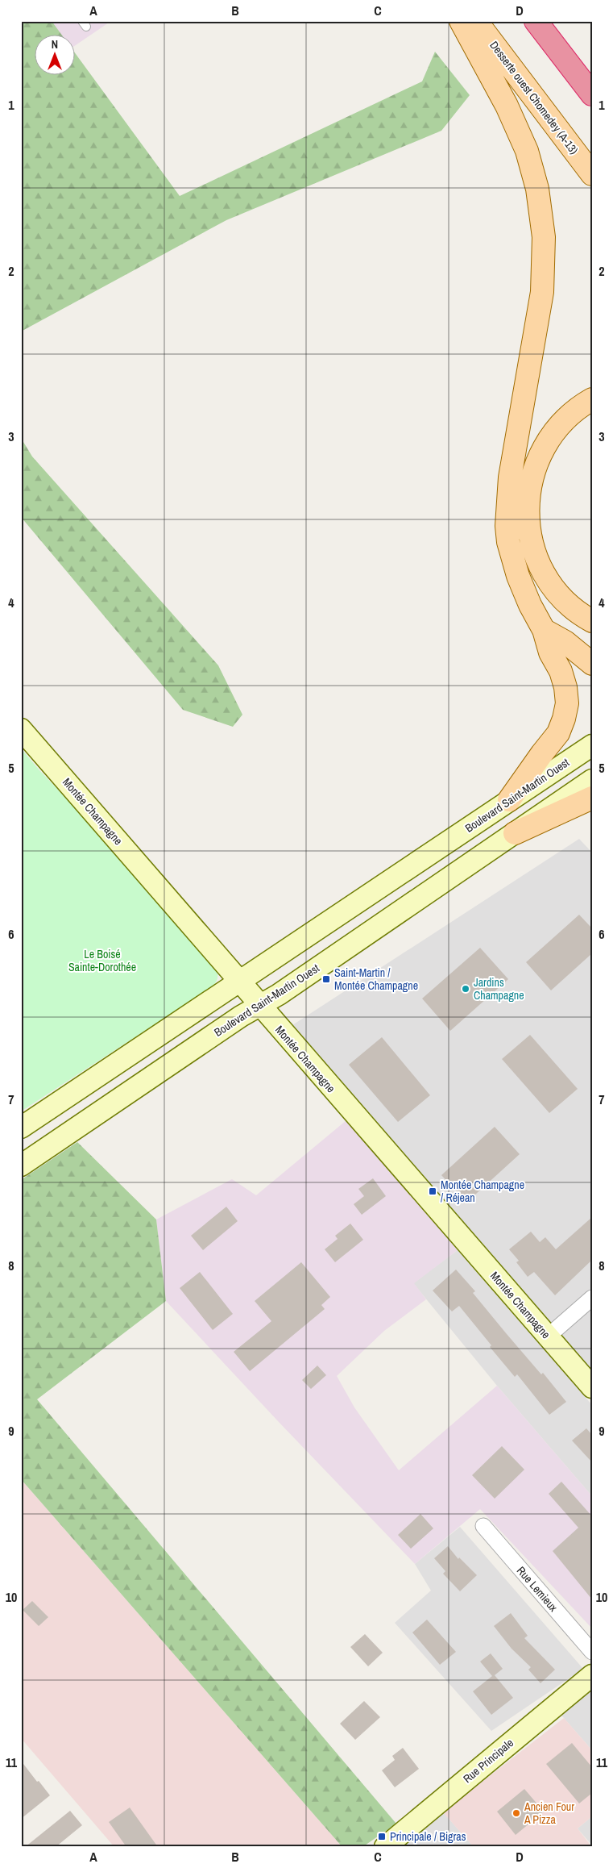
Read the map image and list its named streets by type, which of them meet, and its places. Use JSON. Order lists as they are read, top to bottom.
{
  "streets": {
    "main road": [
      "Desserte ouest Chomedey (A-13)",
      "Boulevard Saint-Martin Ouest",
      "Montée Champagne",
      "Rue Principale"
    ],
    "street": ["Rue Lemieux"]
  },
  "crossings": [
    ["Boulevard Saint-Martin Ouest", "Montée Champagne"]
  ],
  "parks": ["Le Boisé Sainte-Dorothée"],
  "places": {
    "transit": ["Saint-Martin / Montée Champagne", "Montée Champagne / Réjean", "Principale / Bigras"],
    "other": ["Jardins Champagne", "Ancien Four A Pizza"]
  },
  "north": "top",
  "grid": {
    "columns": [
      "A",
      "B",
      "C",
      "D"
    ],
    "rows": [
      "1",
      "2",
      "3",
      "4",
      "5",
      "6",
      "7",
      "8",
      "9",
      "10",
      "11"
    ]
  }
}
